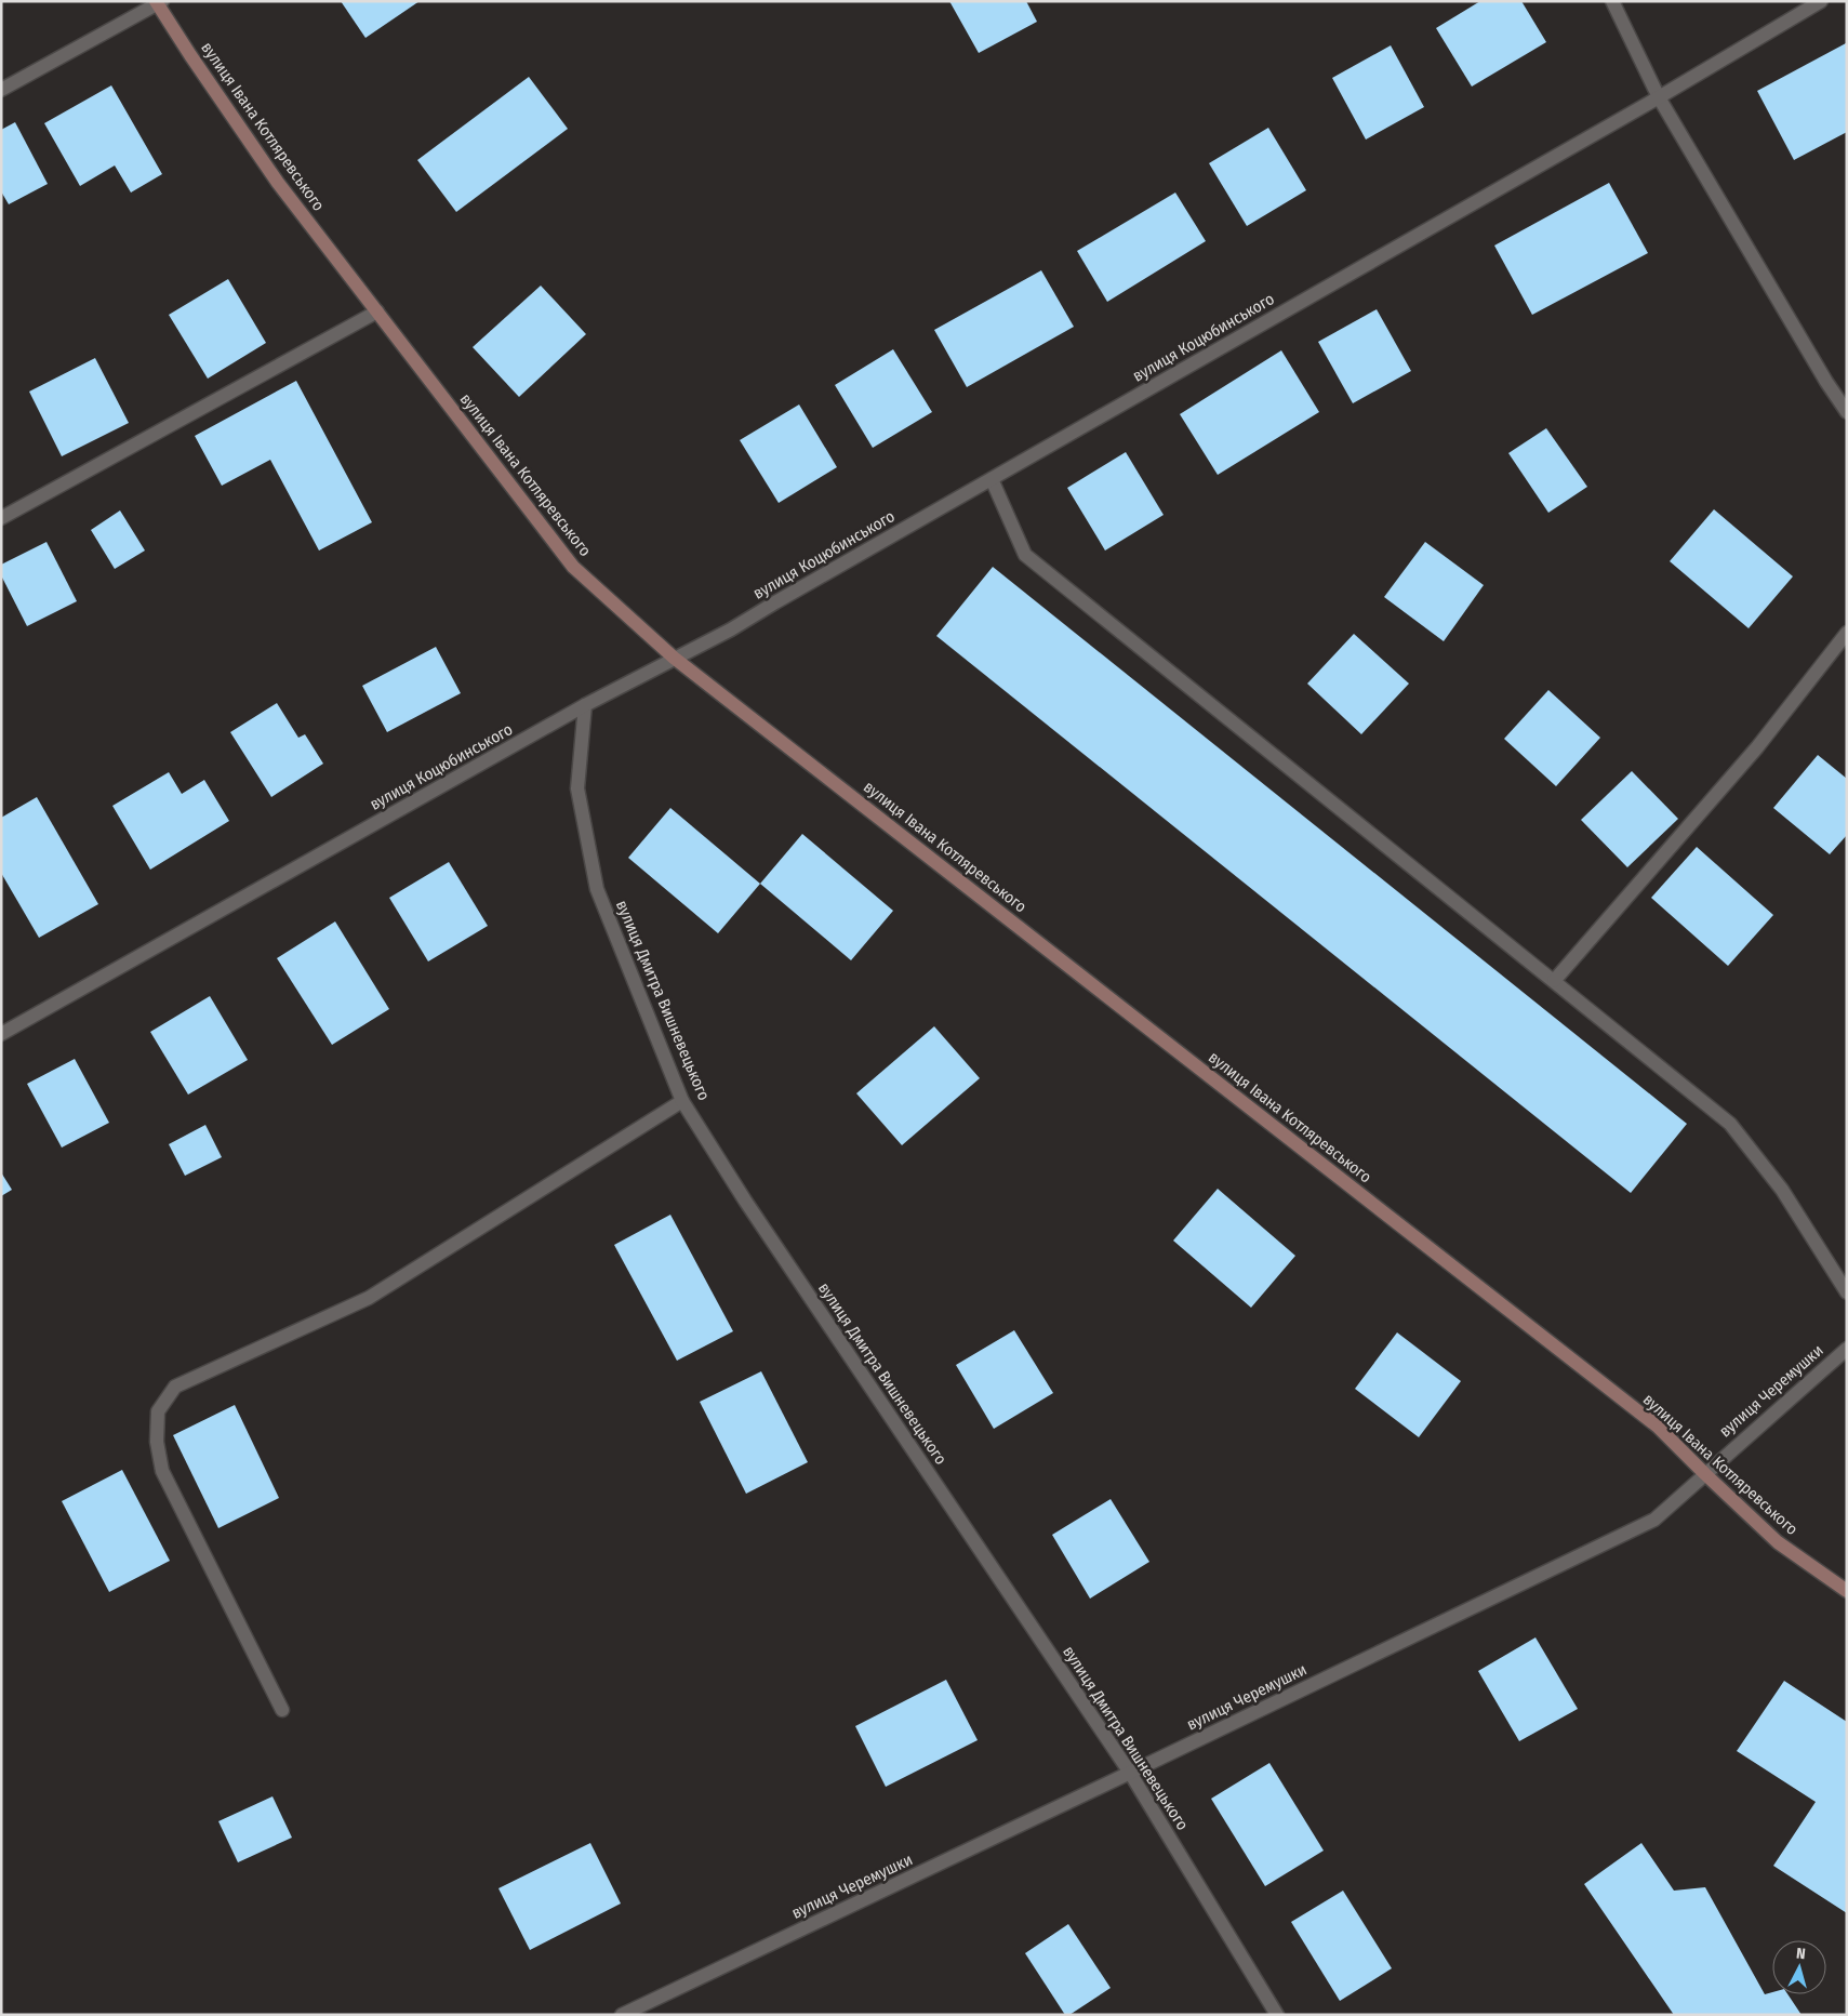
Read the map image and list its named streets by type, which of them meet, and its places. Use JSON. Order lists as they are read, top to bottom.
{
  "streets": {
    "street": [
      "вулиця Івана Котляревського",
      "вулиця Коцюбинського",
      "вулиця Дмитра Вишневецького",
      "вулиця Черемушки"
    ]
  },
  "crossings": [
    ["вулиця Івана Котляревського", "вулиця Коцюбинського"],
    ["вулиця Івана Котляревського", "вулиця Черемушки"],
    ["вулиця Коцюбинського", "вулиця Дмитра Вишневецького"],
    ["вулиця Дмитра Вишневецького", "вулиця Черемушки"]
  ],
  "north": "top"
}
